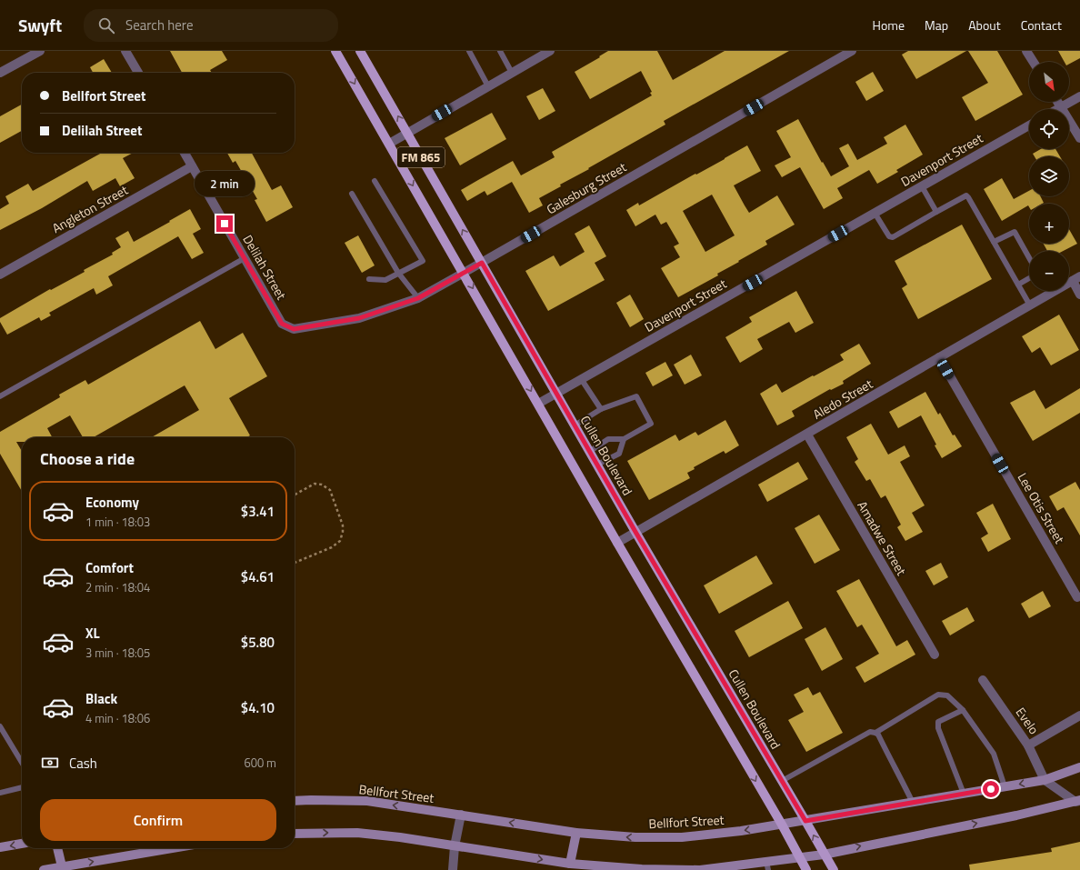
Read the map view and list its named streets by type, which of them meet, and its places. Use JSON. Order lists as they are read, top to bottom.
{
  "streets": {
    "main road": ["FM 865", "Cullen Boulevard", "Bellfort Street"],
    "street": [
      "Davenport Street",
      "Galesburg Street",
      "Angleton Street",
      "Delilah Street",
      "Aledo Street",
      "Lee Otis Street",
      "Amadwe Street",
      "Evelo"
    ]
  },
  "crossings": [
    ["FM 865", "Davenport Street"],
    ["FM 865", "Galesburg Street"],
    ["FM 865", "Aledo Street"],
    ["FM 865", "Bellfort Street"],
    ["Davenport Street", "Cullen Boulevard"],
    ["Galesburg Street", "Delilah Street"],
    ["Galesburg Street", "Cullen Boulevard"],
    ["Angleton Street", "Delilah Street"],
    ["Aledo Street", "Cullen Boulevard"],
    ["Aledo Street", "Lee Otis Street"],
    ["Aledo Street", "Amadwe Street"],
    ["Cullen Boulevard", "Bellfort Street"],
    ["Evelo", "Bellfort Street"]
  ],
  "north": "bottom right",
  "page": {
    "header": "Swyft",
    "search": "Search here",
    "nav": [
      "Home",
      "Map",
      "About",
      "Contact"
    ],
    "map_buttons": ["+", "−"],
    "banner": ["Bellfort Street", "Delilah Street"],
    "bubble": "2 min",
    "heading": "Choose a ride",
    "list": [
      {
        "name": "Economy",
        "note": "1 min · 18:03",
        "value": "$3.41"
      },
      {
        "name": "Comfort",
        "note": "2 min · 18:04",
        "value": "$4.61"
      },
      {
        "name": "XL",
        "note": "3 min · 18:05",
        "value": "$5.80"
      },
      {
        "name": "Black",
        "note": "4 min · 18:06",
        "value": "$4.10"
      }
    ],
    "pay": ["Cash", "600 m"],
    "buttons": "Confirm"
  }
}
